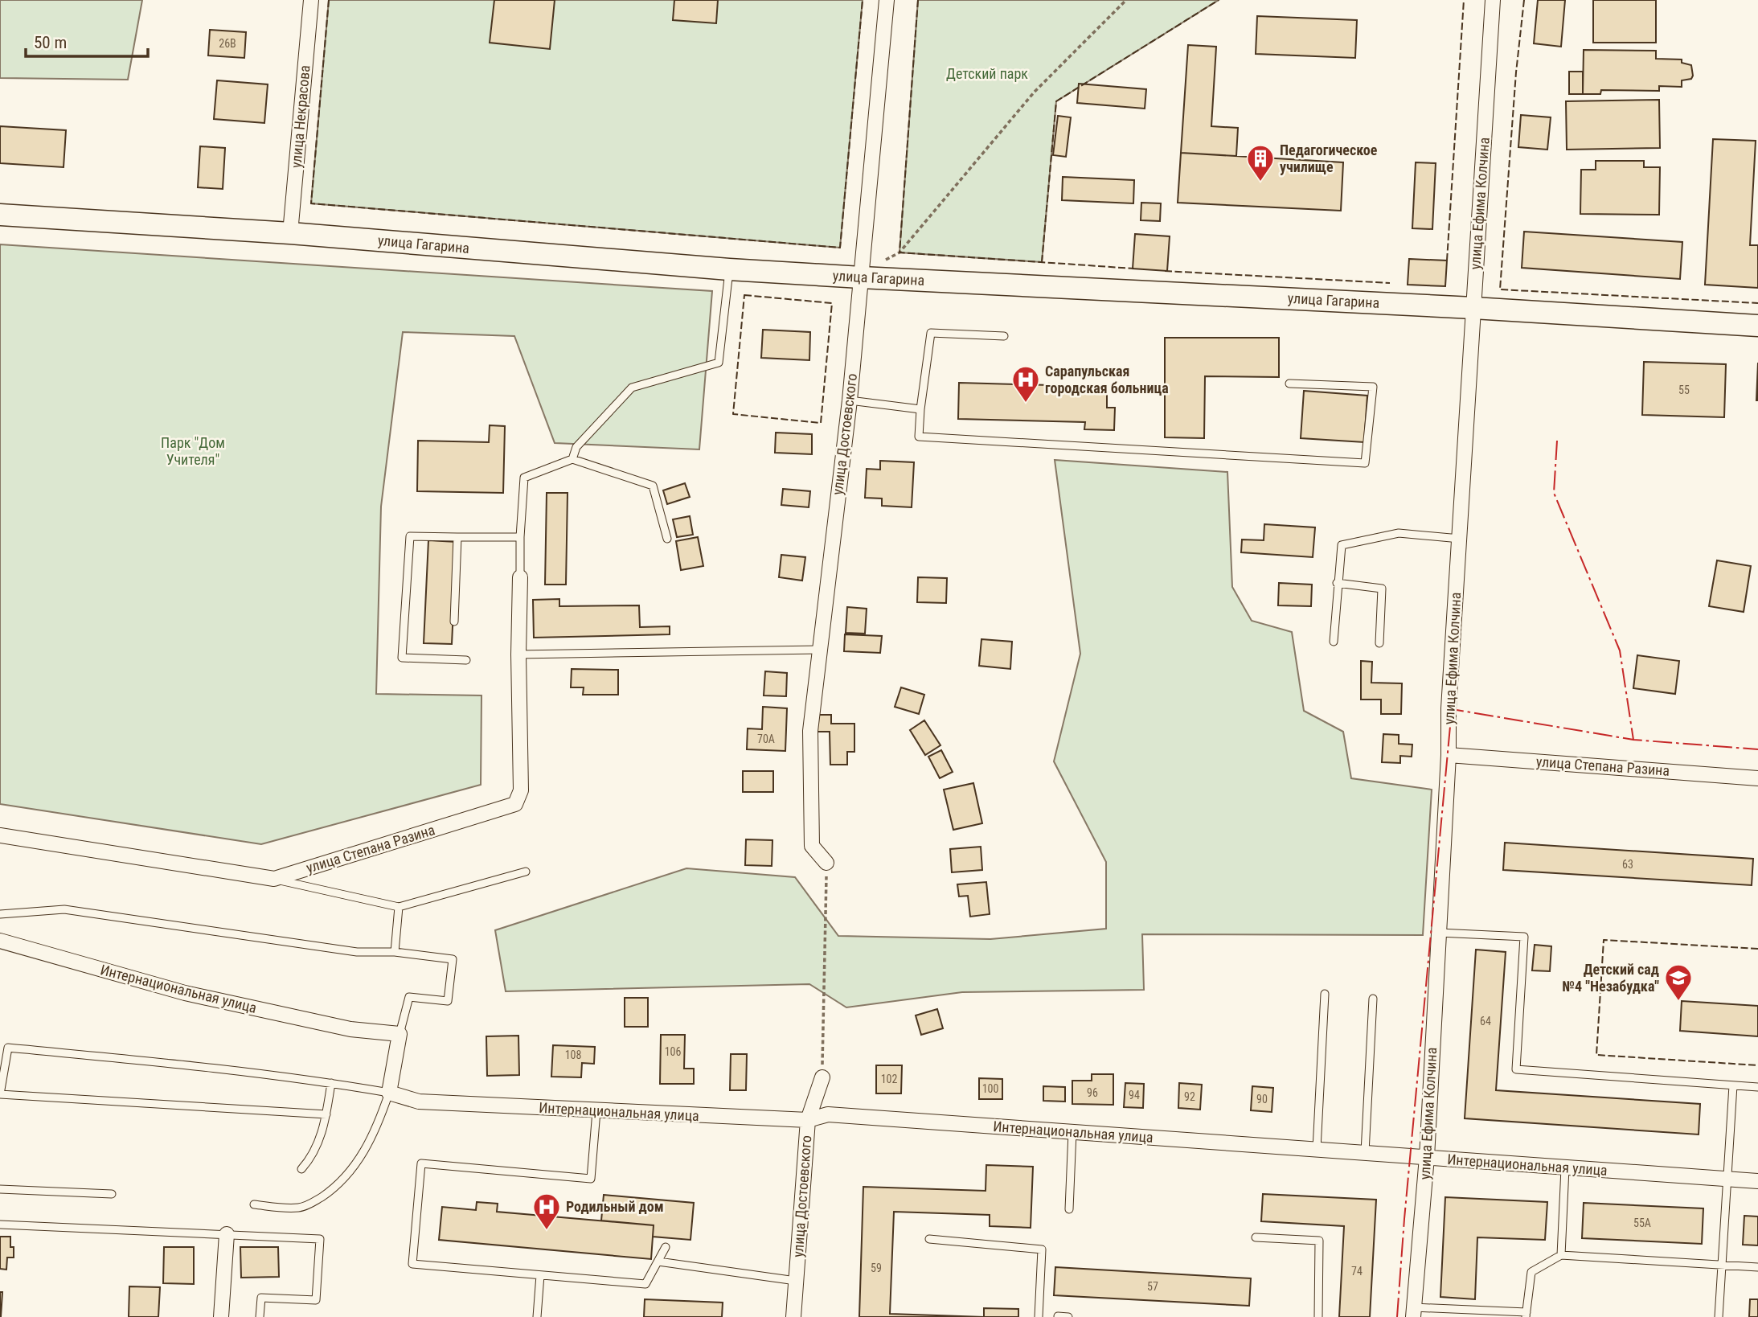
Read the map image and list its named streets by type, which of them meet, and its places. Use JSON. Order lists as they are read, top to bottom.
{
  "streets": {
    "street": [
      "улица Некрасова",
      "улица Ефима Колчина",
      "улица Гагарина",
      "улица Достоевского",
      "улица Степана Разина",
      "Интернациональная улица"
    ]
  },
  "crossings": [
    ["улица Некрасова", "улица Гагарина"],
    ["улица Ефима Колчина", "улица Гагарина"],
    ["улица Ефима Колчина", "улица Степана Разина"],
    ["улица Ефима Колчина", "Интернациональная улица"],
    ["улица Гагарина", "улица Достоевского"],
    ["улица Достоевского", "Интернациональная улица"]
  ],
  "parks": ["Детский парк", "Парк \"Дом Учителя\""],
  "places": {
    "building": ["Педагогическое училище"],
    "hospital": ["Сарапульская городская больница", "Родильный дом"],
    "school or university": ["Детский сад №4 \"Незабудка\""]
  },
  "house_numbers": [
    "26В",
    "55",
    "70А",
    "63",
    "64",
    "106",
    "108",
    "102",
    "100",
    "96",
    "94",
    "92",
    "90",
    "55А",
    "59",
    "74",
    "57"
  ],
  "scale_bar": "50 m"
}
